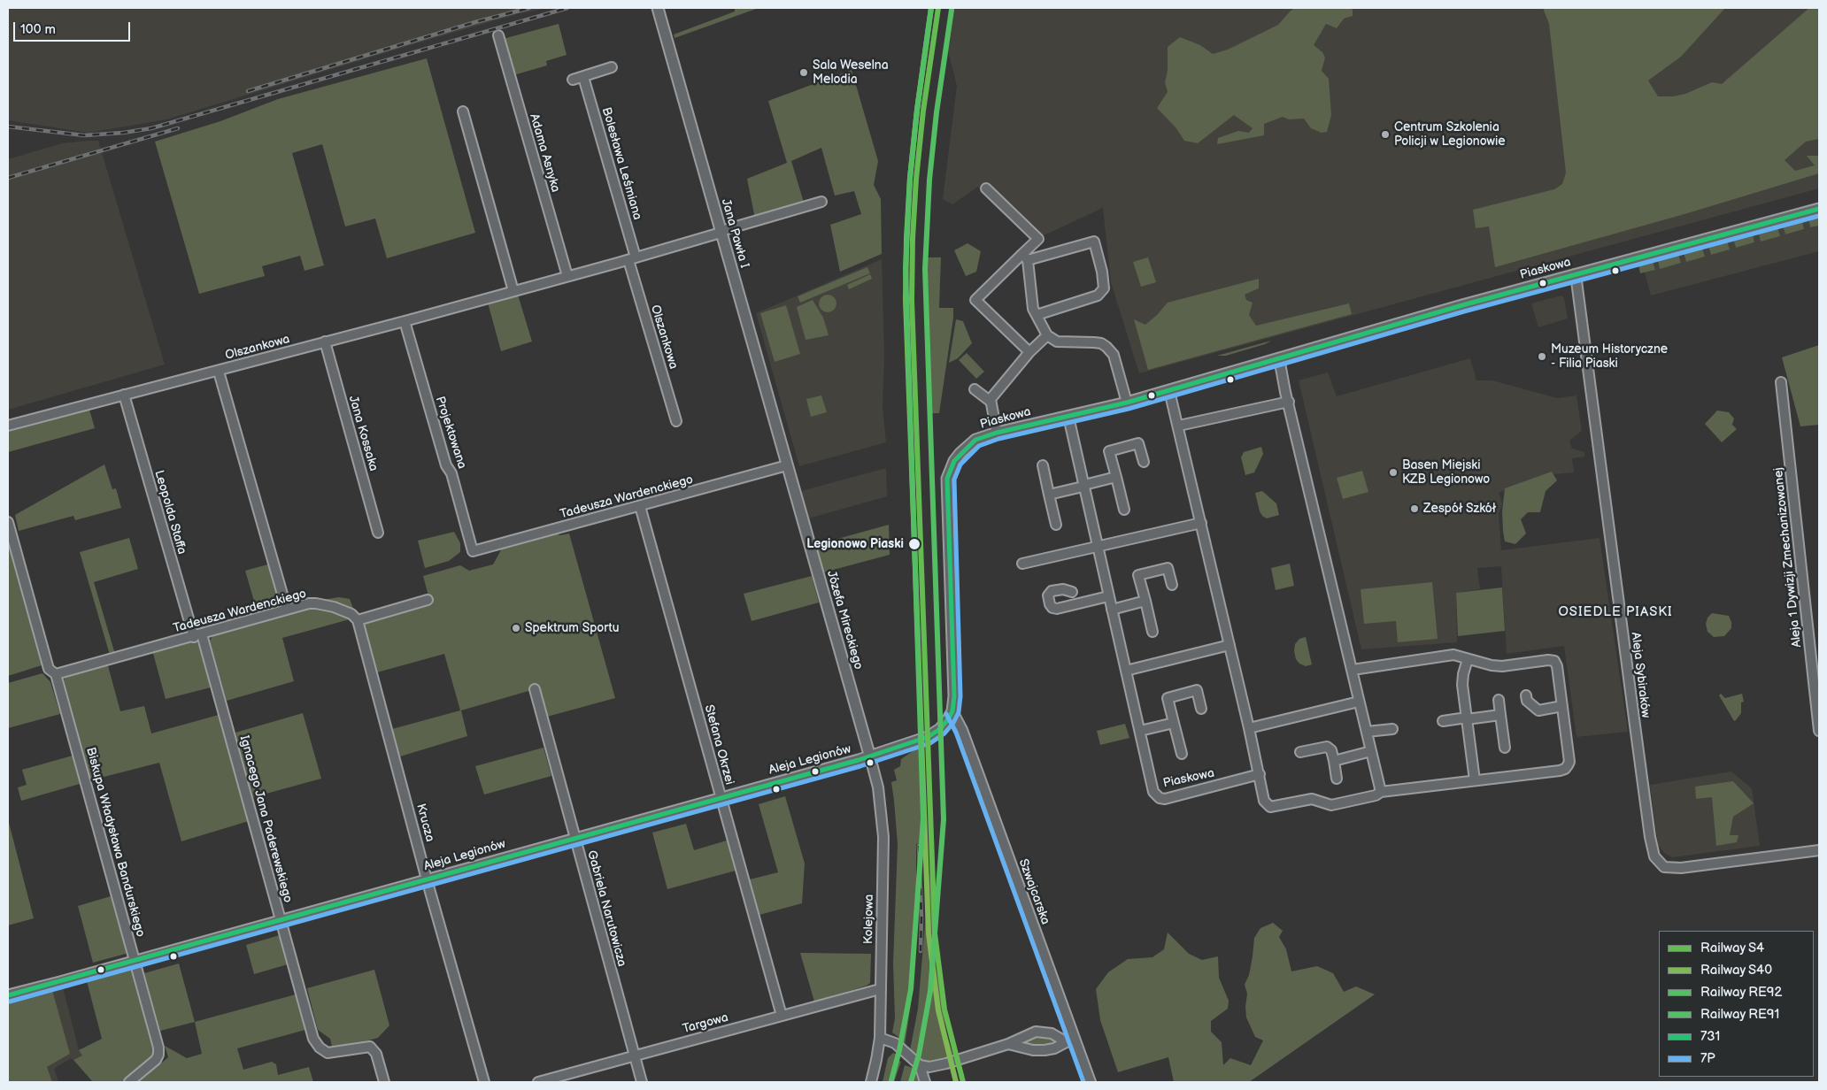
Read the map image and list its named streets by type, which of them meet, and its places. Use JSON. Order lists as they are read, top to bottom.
{
  "streets": {
    "street": [
      "Adama Asnyka",
      "Bolesława Leśmiana",
      "Jana Pawła I",
      "Piaskowa",
      "Olszankowa",
      "Projektowana",
      "Jana Kossaka",
      "Tadeusza Wardenckiego",
      "Leopolda Staffa",
      "Aleja 1 Dywizji Zmechanizowanej",
      "Józefa Mireckiego",
      "Aleja Sybiraków",
      "Stefana Okrzei",
      "Aleja Legionów",
      "Ignacego Jana Paderewskiego",
      "Krucza",
      "Biskupa Władysława Bandurskiego",
      "Szwajcarska",
      "Gabriela Narutowicza",
      "Kolejowa",
      "Targowa"
    ]
  },
  "crossings": [
    ["Adama Asnyka", "Olszankowa"],
    ["Bolesława Leśmiana", "Olszankowa"],
    ["Jana Pawła I", "Olszankowa"],
    ["Jana Pawła I", "Tadeusza Wardenckiego"],
    ["Jana Pawła I", "Józefa Mireckiego"],
    ["Piaskowa", "Aleja Sybiraków"],
    ["Piaskowa", "Aleja Legionów"],
    ["Piaskowa", "Szwajcarska"],
    ["Olszankowa", "Projektowana"],
    ["Olszankowa", "Jana Kossaka"],
    ["Olszankowa", "Leopolda Staffa"],
    ["Projektowana", "Tadeusza Wardenckiego"],
    ["Tadeusza Wardenckiego", "Leopolda Staffa"],
    ["Tadeusza Wardenckiego", "Józefa Mireckiego"],
    ["Tadeusza Wardenckiego", "Stefana Okrzei"],
    ["Tadeusza Wardenckiego", "Ignacego Jana Paderewskiego"],
    ["Tadeusza Wardenckiego", "Krucza"],
    ["Tadeusza Wardenckiego", "Biskupa Władysława Bandurskiego"],
    ["Leopolda Staffa", "Ignacego Jana Paderewskiego"],
    ["Józefa Mireckiego", "Aleja Legionów"],
    ["Józefa Mireckiego", "Kolejowa"],
    ["Stefana Okrzei", "Aleja Legionów"],
    ["Stefana Okrzei", "Targowa"],
    ["Aleja Legionów", "Ignacego Jana Paderewskiego"],
    ["Aleja Legionów", "Krucza"],
    ["Aleja Legionów", "Biskupa Władysława Bandurskiego"],
    ["Aleja Legionów", "Szwajcarska"],
    ["Aleja Legionów", "Gabriela Narutowicza"],
    ["Aleja Legionów", "Kolejowa"],
    ["Gabriela Narutowicza", "Targowa"],
    ["Kolejowa", "Targowa"]
  ],
  "districts": ["OSIEDLE PIASKI"],
  "places": [
    "Sala Weselna Melodia",
    "Centrum Szkolenia Policji w Legionowie",
    "Muzeum Historyczne - Filia Piaski",
    "Basen Miejski KZB Legionowo",
    "Zespół Szkół",
    "Legionowo Piaski",
    "Spektrum Sportu"
  ],
  "lines": [
    "rail line S4",
    "rail line S40",
    "rail line RE92",
    "rail line RE91",
    "transit line 731",
    "transit line 7P"
  ],
  "legend": [
    "Railway S4",
    "Railway S40",
    "Railway RE92",
    "Railway RE91",
    "731",
    "7P"
  ],
  "scale_bar": "100 m"
}
